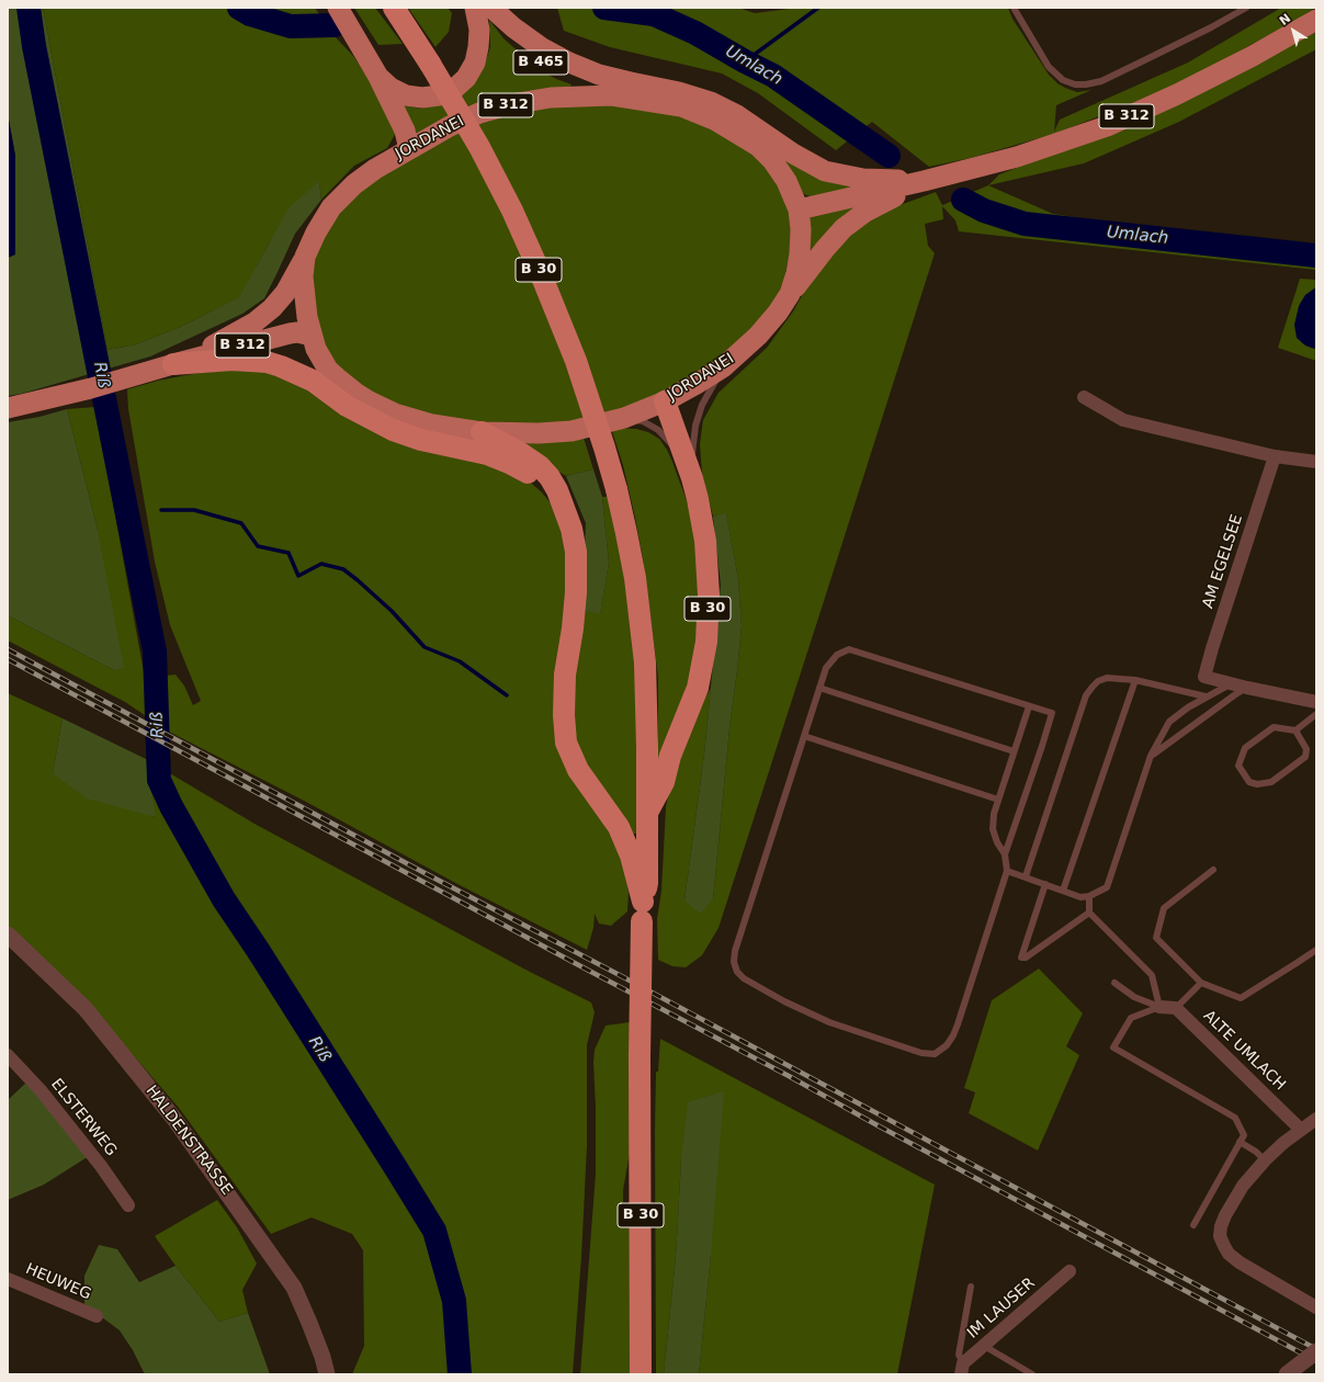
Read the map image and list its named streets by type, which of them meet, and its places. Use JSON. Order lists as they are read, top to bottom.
{
  "streets": {
    "highway": ["B 30"],
    "main road": ["B 465", "B 312", "JORDANEI"],
    "street": [
      "AM EGELSEE",
      "ALTE UMLACH",
      "ELSTERWEG",
      "HALDENSTRASSE",
      "HEUWEG",
      "IM LAUSER"
    ]
  },
  "crossings": [
    ["B 465", "JORDANEI"],
    ["B 312", "JORDANEI"],
    ["B 312", "B 30"],
    ["JORDANEI", "B 30"]
  ],
  "water": ["Umlach", "Riß"],
  "north": "top left"
}
